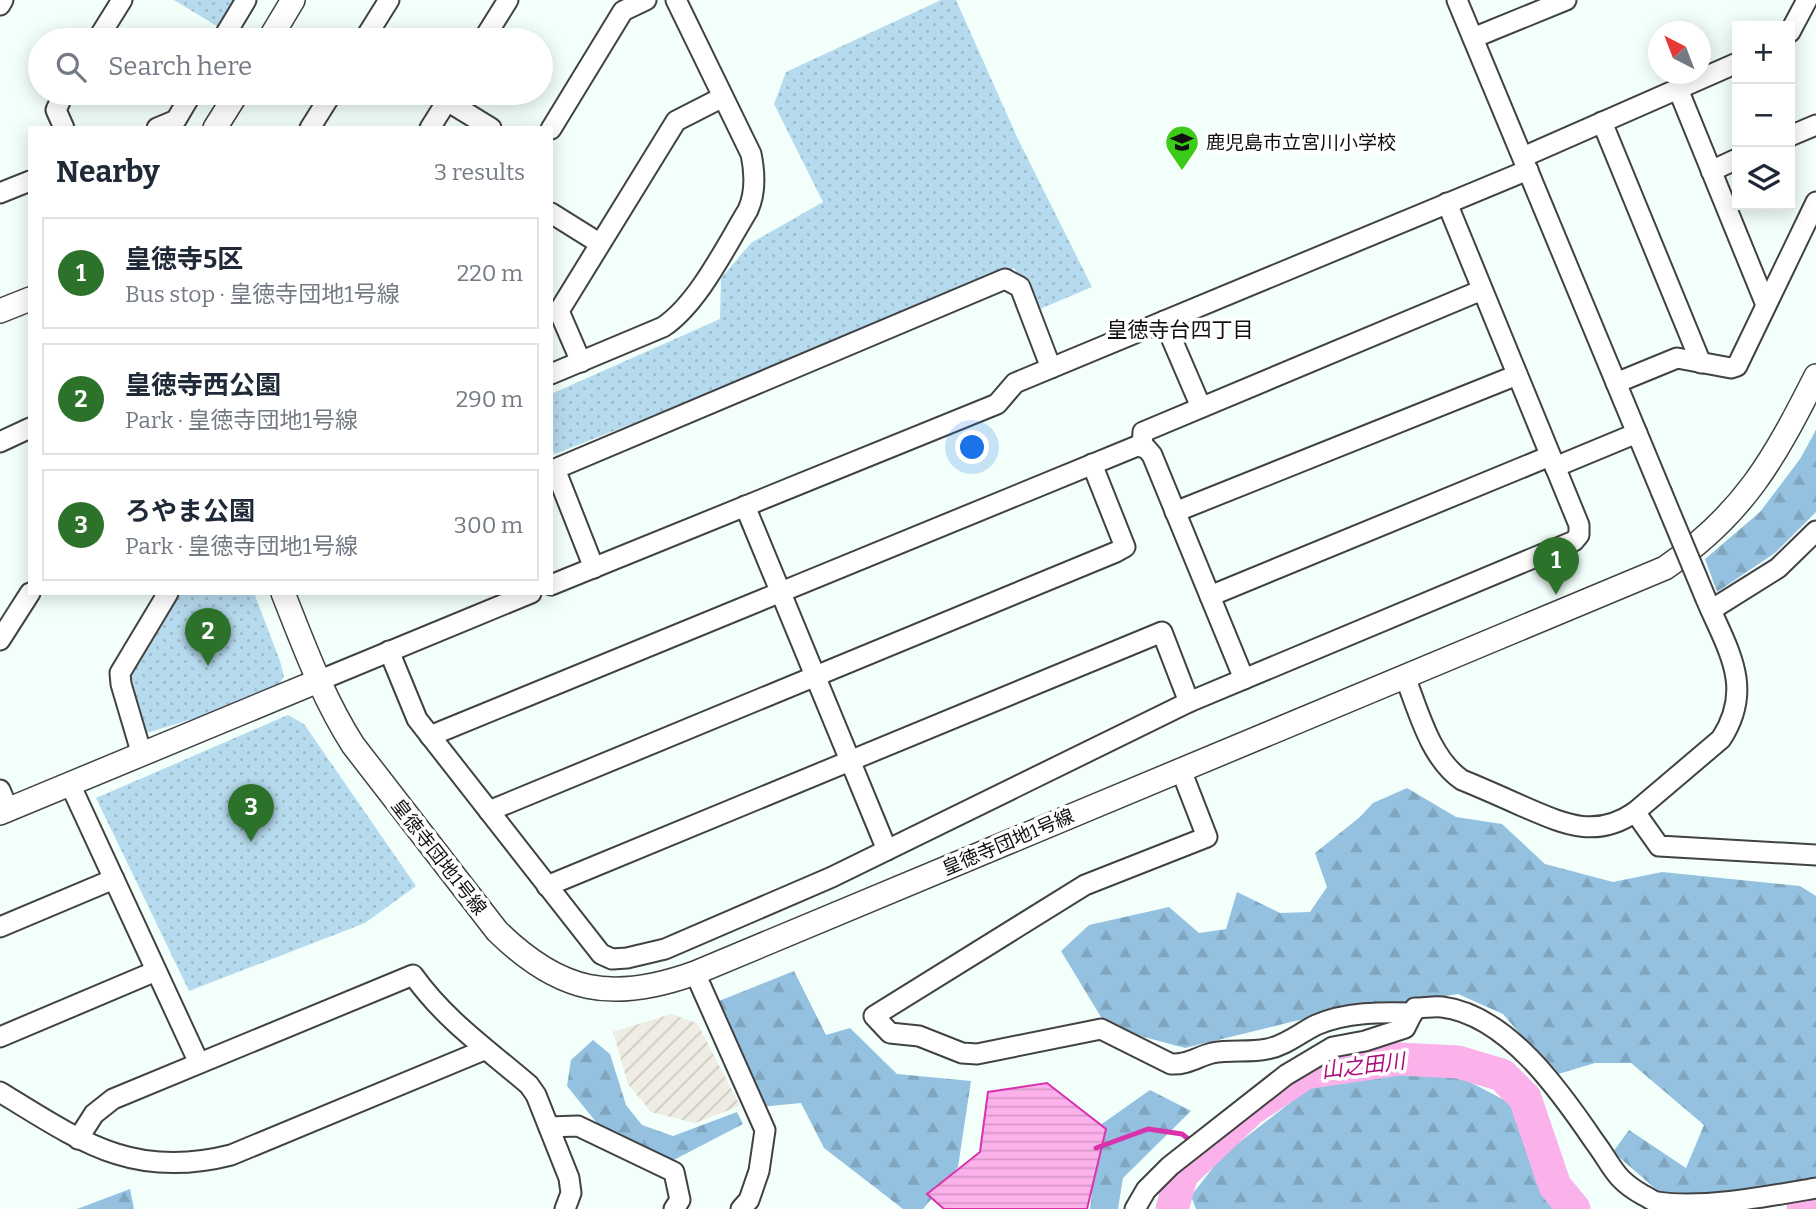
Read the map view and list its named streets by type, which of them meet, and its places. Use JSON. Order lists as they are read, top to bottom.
{
  "streets": {
    "street": ["皇徳寺団地1号線"]
  },
  "districts": ["皇徳寺台四丁目"],
  "water": ["山之田川"],
  "places": {
    "school or university": ["鹿児島市立宮川小学校"]
  },
  "north": "top left",
  "page": {
    "map_buttons": ["+", "−"],
    "search": "Search here",
    "heading": ["Nearby", "3 results"],
    "list": [
      {
        "mark": "1",
        "name": "皇徳寺5区",
        "note": "Bus stop · 皇徳寺団地1号線",
        "value": "220 m"
      },
      {
        "mark": "2",
        "name": "皇徳寺西公園",
        "note": "Park · 皇徳寺団地1号線",
        "value": "290 m"
      },
      {
        "mark": "3",
        "name": "ろやま公園",
        "note": "Park · 皇徳寺団地1号線",
        "value": "300 m"
      }
    ],
    "pins": ["1", "2", "3"]
  }
}
